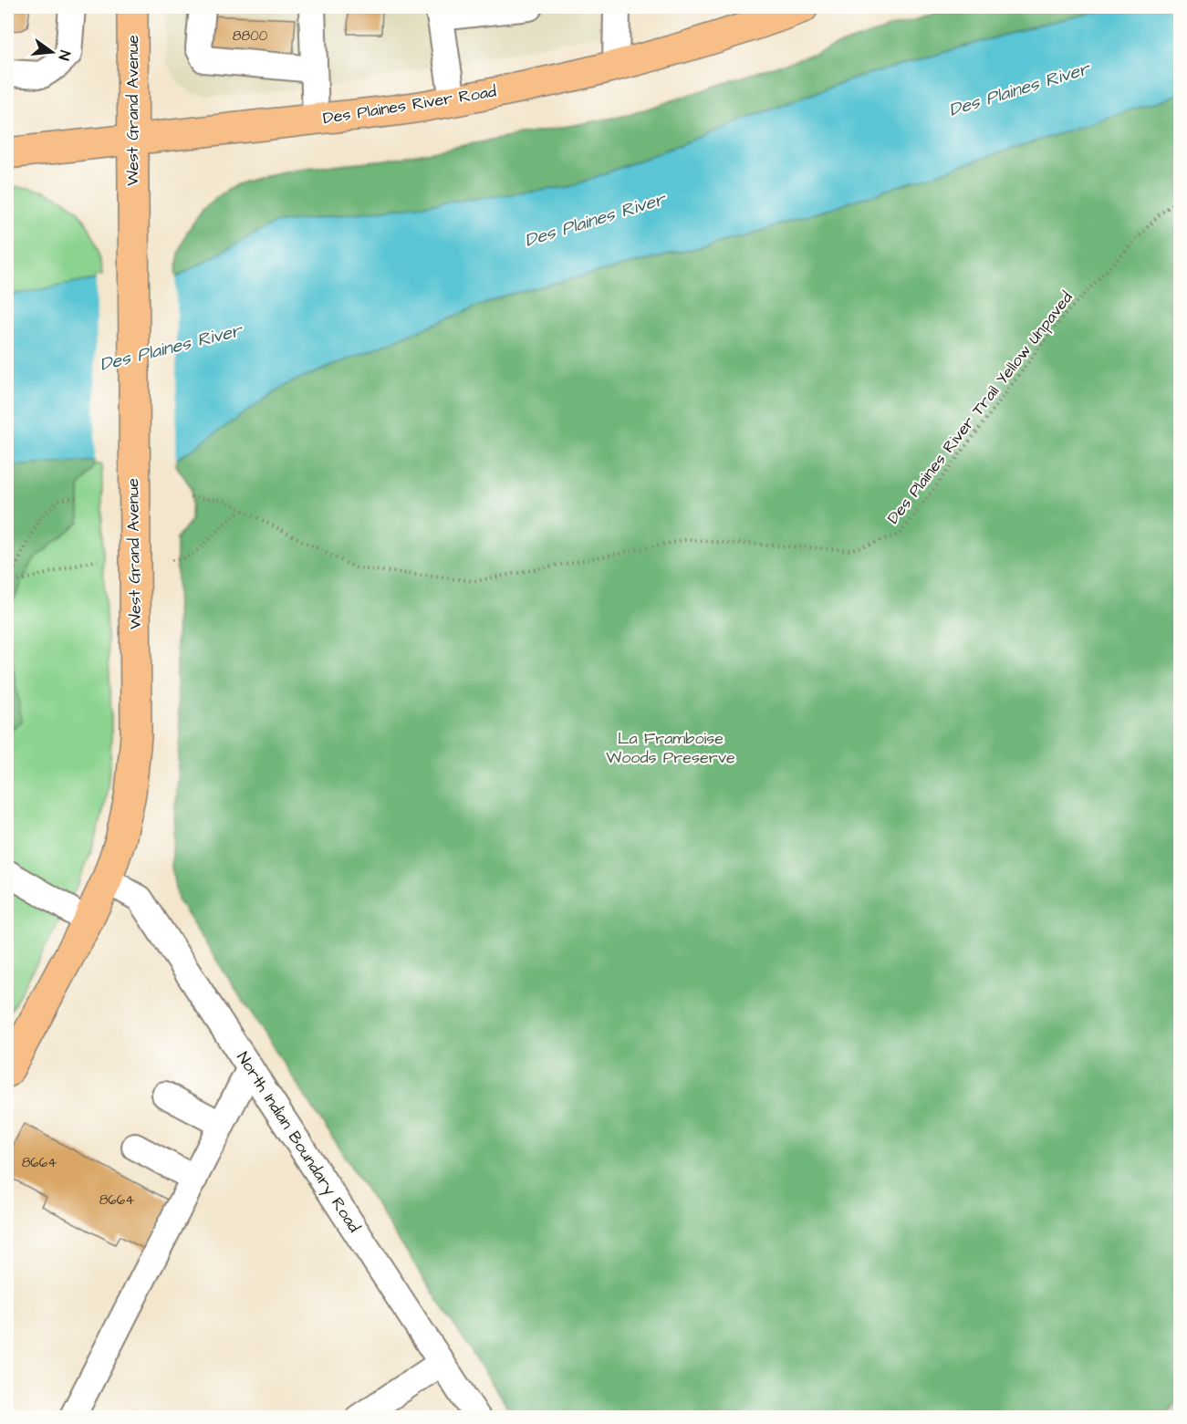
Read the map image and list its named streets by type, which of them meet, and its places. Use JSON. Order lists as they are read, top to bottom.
{
  "streets": {
    "main road": ["Des Plaines River Road", "West Grand Avenue"],
    "street": ["North Indian Boundary Road"],
    "path": ["Des Plaines River Trail Yellow Unpaved"]
  },
  "crossings": [
    ["Des Plaines River Road", "West Grand Avenue"],
    ["West Grand Avenue", "North Indian Boundary Road"]
  ],
  "water": ["Des Plaines River"],
  "parks": ["La Framboise Woods Preserve"],
  "house_numbers": ["8800", "8664", "8664"],
  "north": "right"
}
